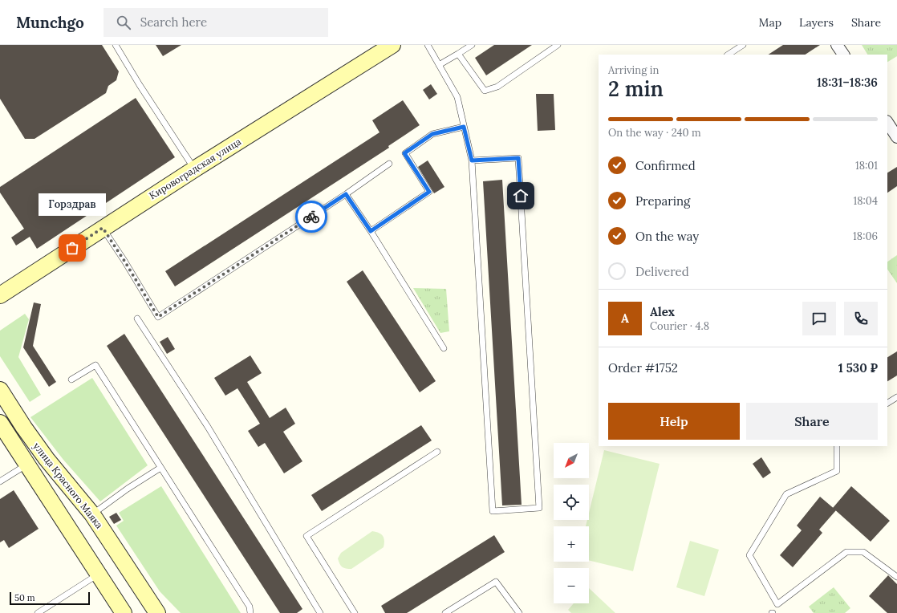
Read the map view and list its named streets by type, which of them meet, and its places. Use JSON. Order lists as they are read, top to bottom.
{
  "streets": {
    "street": ["Кировоградская улица", "улица Красного Маяка"]
  },
  "places": ["Горздрав"],
  "scale_bar": "50 m",
  "north": "bottom left",
  "page": {
    "header": "Munchgo",
    "search": "Search here",
    "nav": ["Map", "Layers", "Share"],
    "heading": ["2 min", "Arriving in", "18:31–18:36"],
    "panel": [
      "Alex",
      "Courier · 4.8",
      "Order #1752",
      "1 530 ₽"
    ],
    "bar": "On the way · 240 m",
    "list": [
      ["Confirmed", "18:01"],
      ["Preparing", "18:04"],
      ["On the way", "18:06"],
      "Delivered"
    ],
    "bubble": "Горздрав",
    "round": "A",
    "buttons": ["Help", "Share"],
    "map_buttons": ["+", "−"],
    "scale": "50 m"
  }
}
